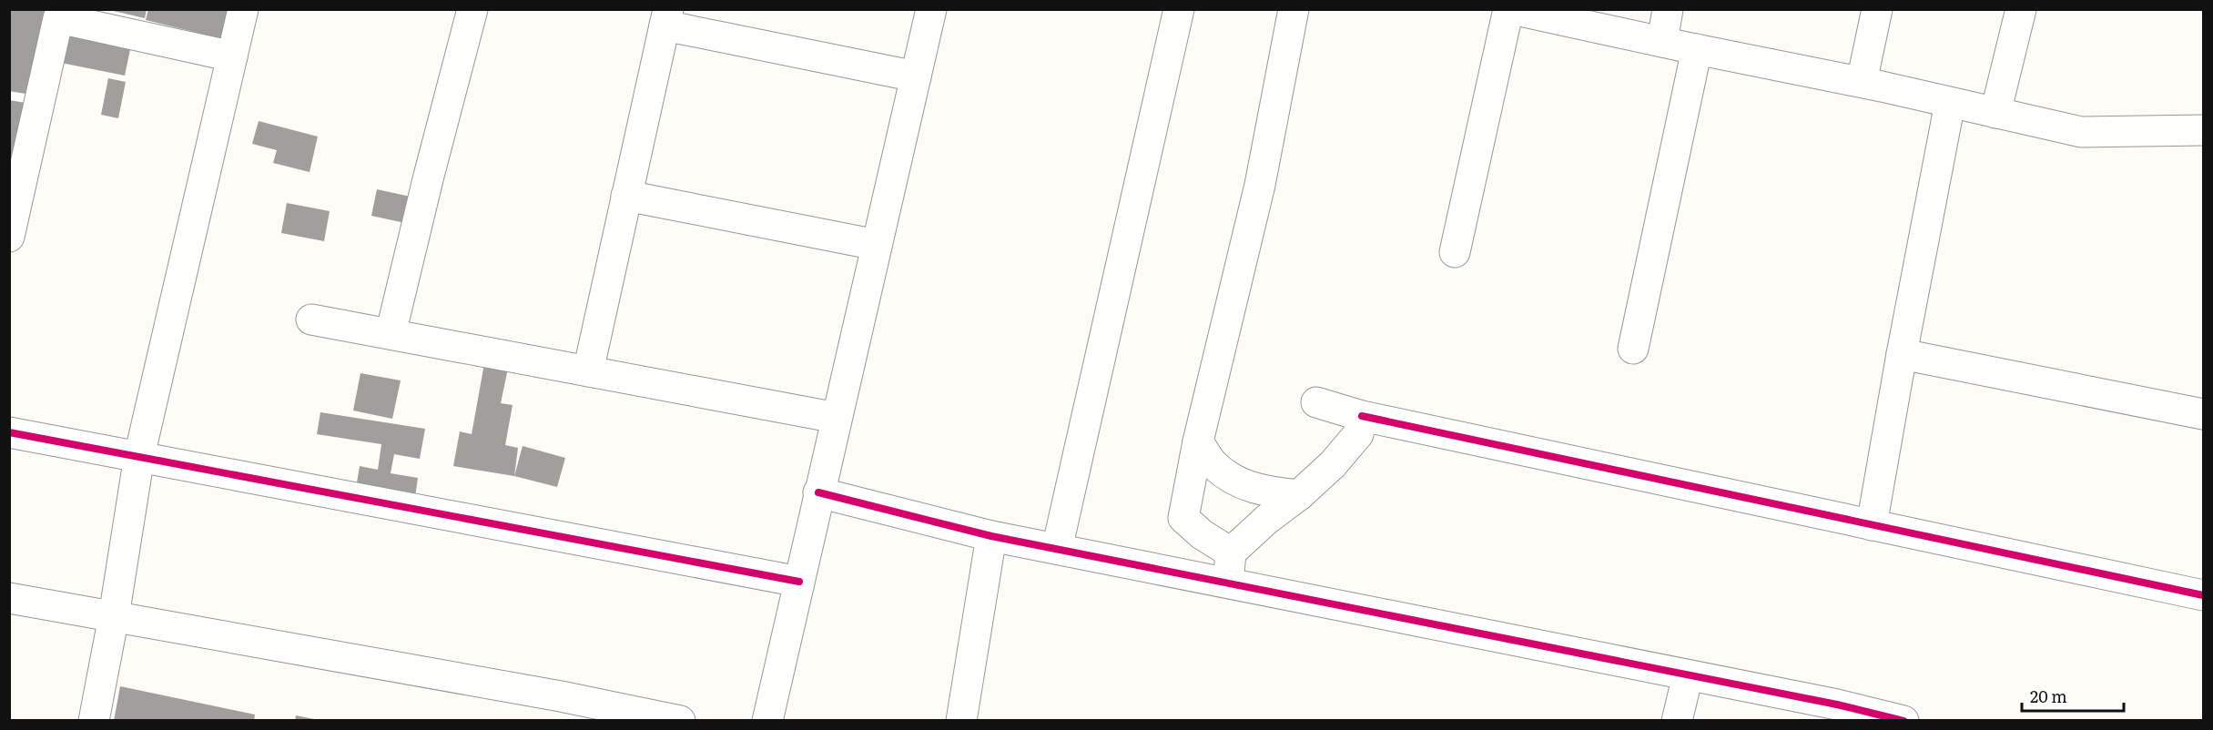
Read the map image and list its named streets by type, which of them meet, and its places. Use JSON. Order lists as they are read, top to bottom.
{
  "scale_bar": "20 m"
}
